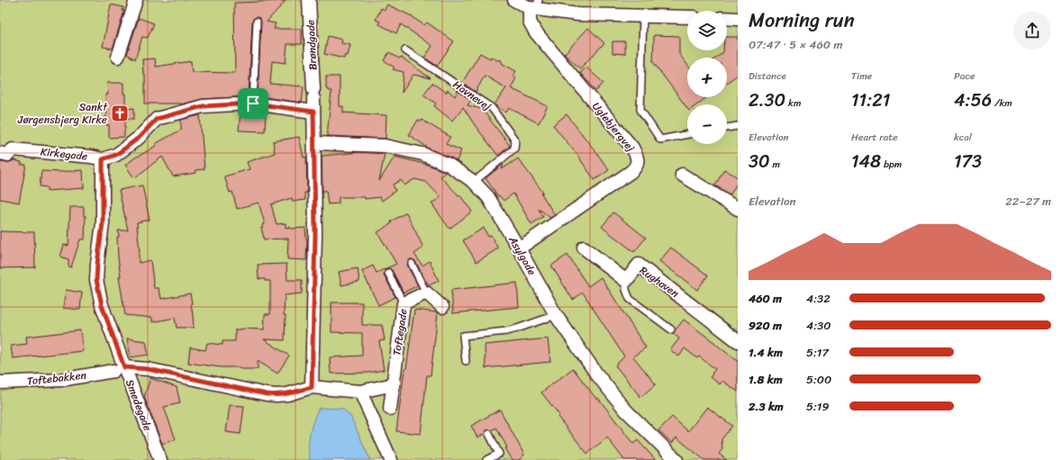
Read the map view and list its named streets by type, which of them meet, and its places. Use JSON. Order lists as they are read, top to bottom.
{
  "streets": {
    "street": [
      "Brøndgade",
      "Uglebjergvej",
      "Kirkegade",
      "Asylgade",
      "Rughaven",
      "Toftegade",
      "Toftebakken",
      "Smedegade"
    ],
    "lane": ["Havnevej"]
  },
  "crossings": [
    ["Brøndgade", "Kirkegade"],
    ["Brøndgade", "Asylgade"],
    ["Havnevej", "Asylgade"],
    ["Uglebjergvej", "Asylgade"],
    ["Kirkegade", "Smedegade"],
    ["Toftebakken", "Smedegade"]
  ],
  "places": {
    "church": ["Sankt Jørgensbjerg Kirke"]
  },
  "page": {
    "heading": ["Morning run", "07:47 · 5 × 460 m"],
    "map_buttons": ["+", "−"],
    "stats": [
      ["Distance", "2.30 km"],
      ["Time", "11:21"],
      ["Pace", "4:56 /km"],
      ["Elevation", "30 m"],
      ["Heart rate", "148 bpm"],
      ["kcal", "173"]
    ],
    "chart": ["Elevation", "22–27 m"],
    "list": [
      {
        "name": "460 m",
        "note": "4:32"
      },
      {
        "name": "920 m",
        "note": "4:30"
      },
      {
        "name": "1.4 km",
        "note": "5:17"
      },
      {
        "name": "1.8 km",
        "note": "5:00"
      },
      {
        "name": "2.3 km",
        "note": "5:19"
      }
    ]
  }
}
